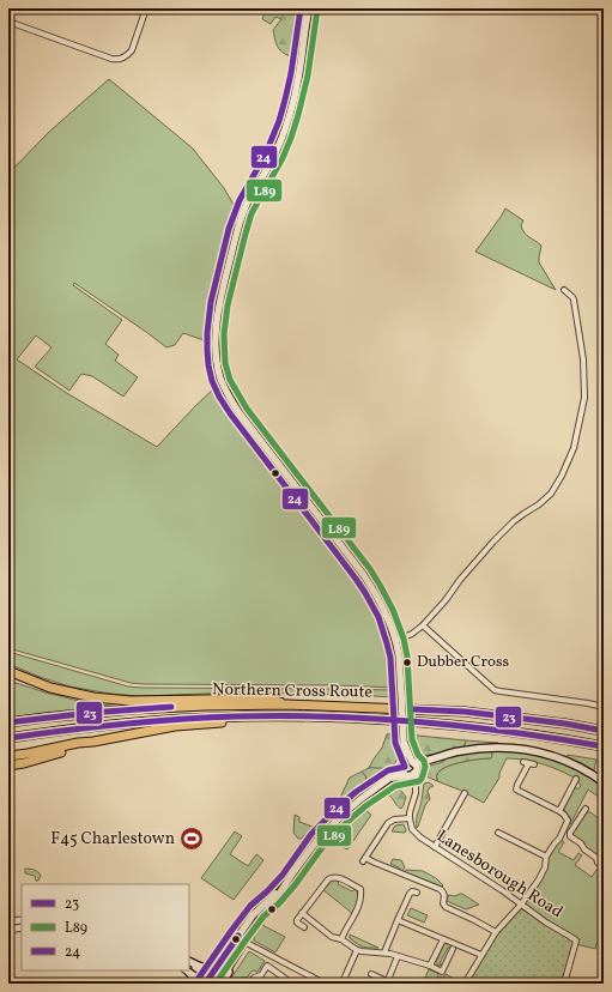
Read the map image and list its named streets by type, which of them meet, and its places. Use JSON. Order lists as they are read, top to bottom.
{
  "streets": {
    "highway": ["Northern Cross Route"],
    "street": ["Lanesborough Road"]
  },
  "places": {
    "other": ["Dubber Cross"],
    "sports": ["F45 Charlestown"]
  },
  "lines": ["transit line 24", "transit line L89", "transit line 23"],
  "legend": ["23", "L89", "24"]
}
